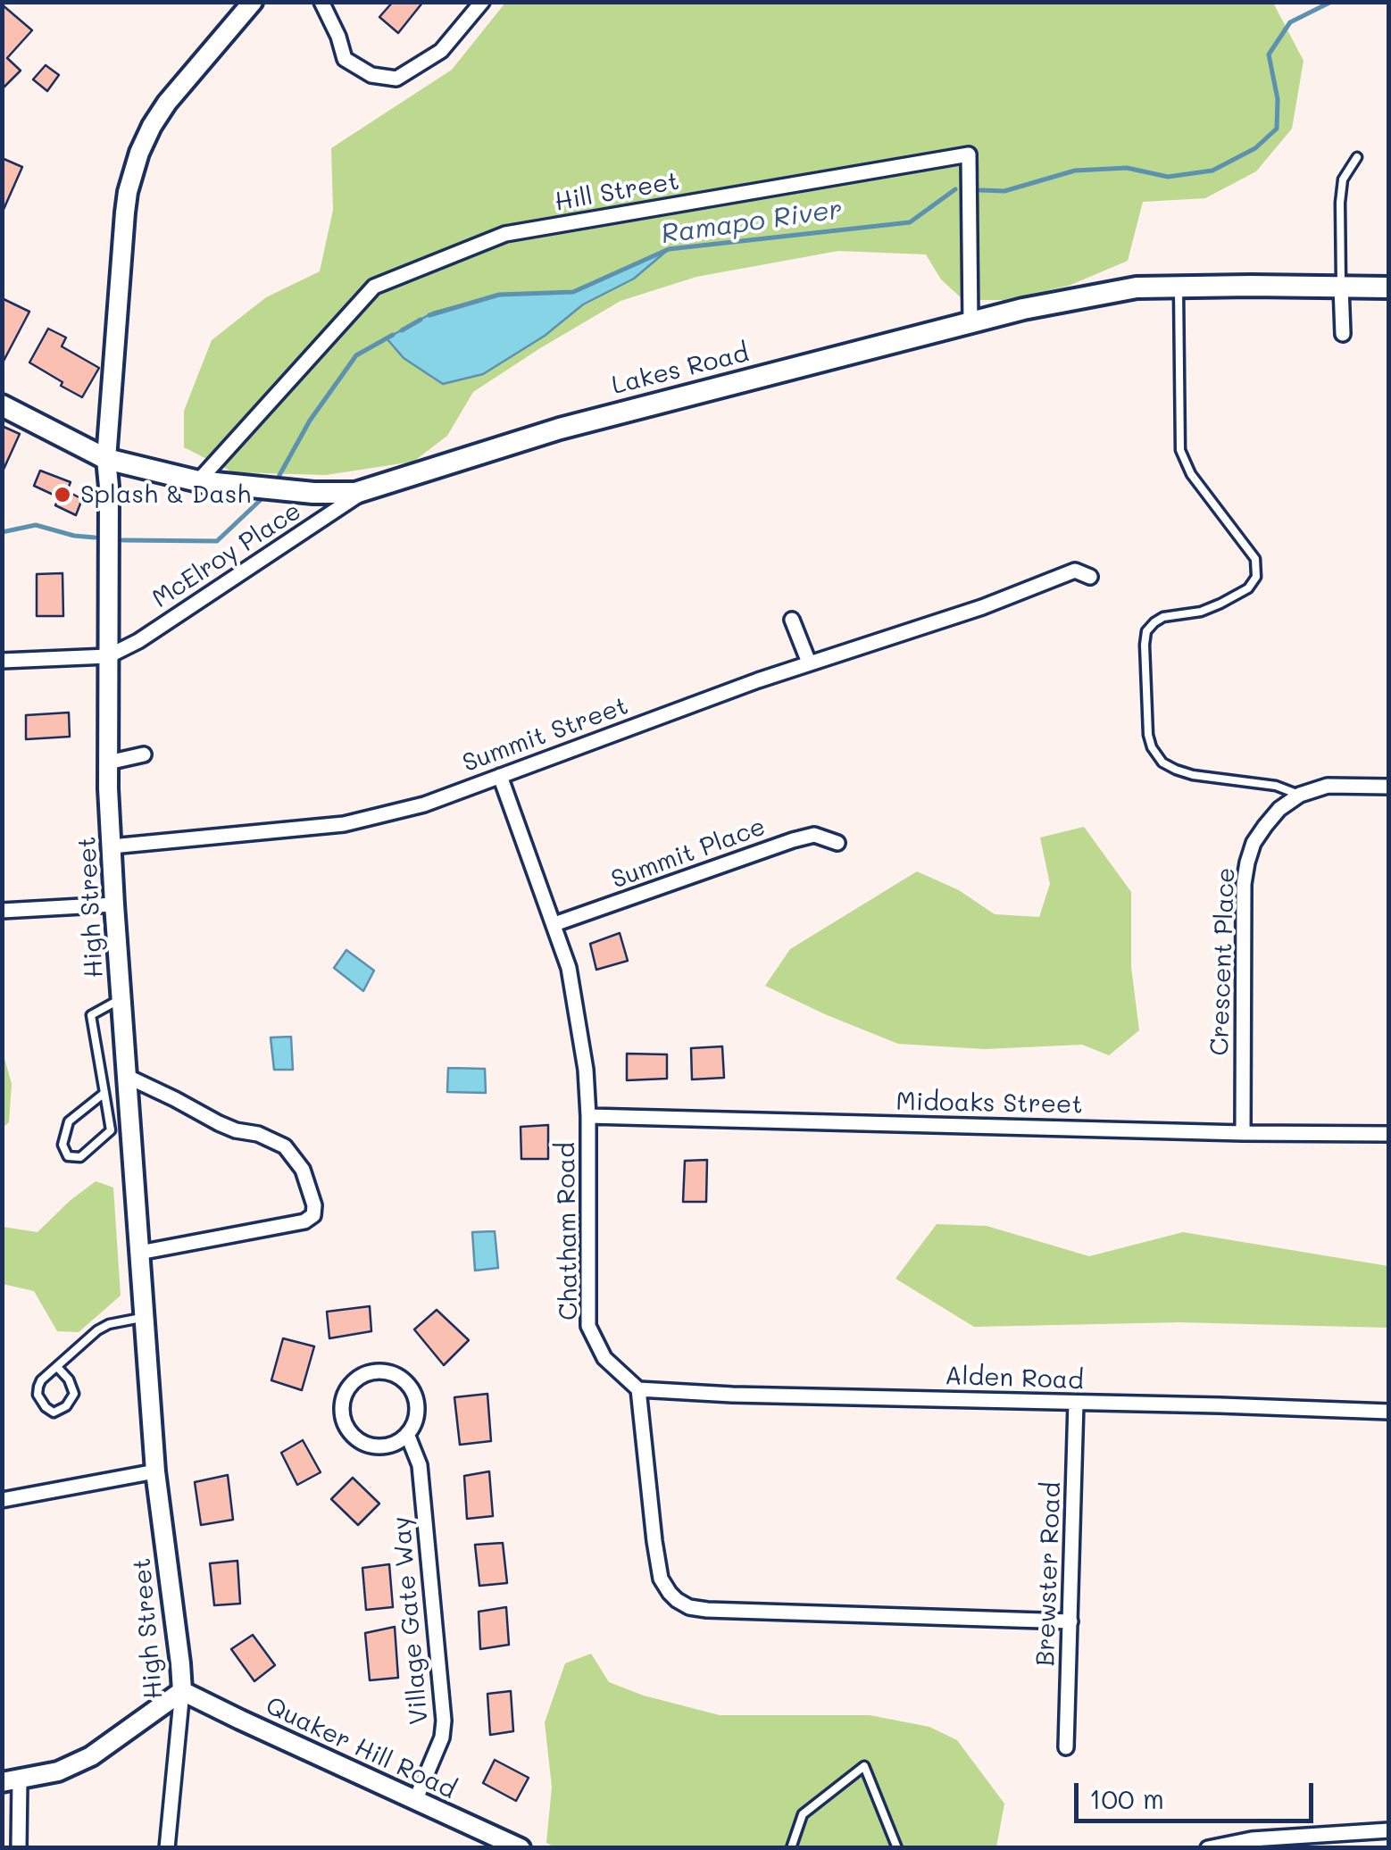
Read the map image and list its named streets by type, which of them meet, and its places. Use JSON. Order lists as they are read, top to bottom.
{
  "streets": {
    "main road": ["Lakes Road"],
    "street": [
      "Hill Street",
      "McElroy Place",
      "Summit Street",
      "Summit Place",
      "High Street",
      "Crescent Place",
      "Midoaks Street",
      "Chatham Road",
      "Alden Road",
      "Brewster Road",
      "Village Gate Way",
      "Quaker Hill Road"
    ]
  },
  "crossings": [
    ["Hill Street", "Lakes Road"],
    ["Lakes Road", "McElroy Place"],
    ["Lakes Road", "High Street"],
    ["McElroy Place", "High Street"],
    ["Summit Street", "High Street"],
    ["Summit Street", "Chatham Road"],
    ["Summit Place", "Chatham Road"],
    ["High Street", "Quaker Hill Road"],
    ["Crescent Place", "Midoaks Street"],
    ["Midoaks Street", "Chatham Road"],
    ["Chatham Road", "Alden Road"],
    ["Alden Road", "Brewster Road"],
    ["Village Gate Way", "Quaker Hill Road"]
  ],
  "water": ["Ramapo River"],
  "places": ["Splash & Dash"],
  "scale_bar": "100 m"
}
